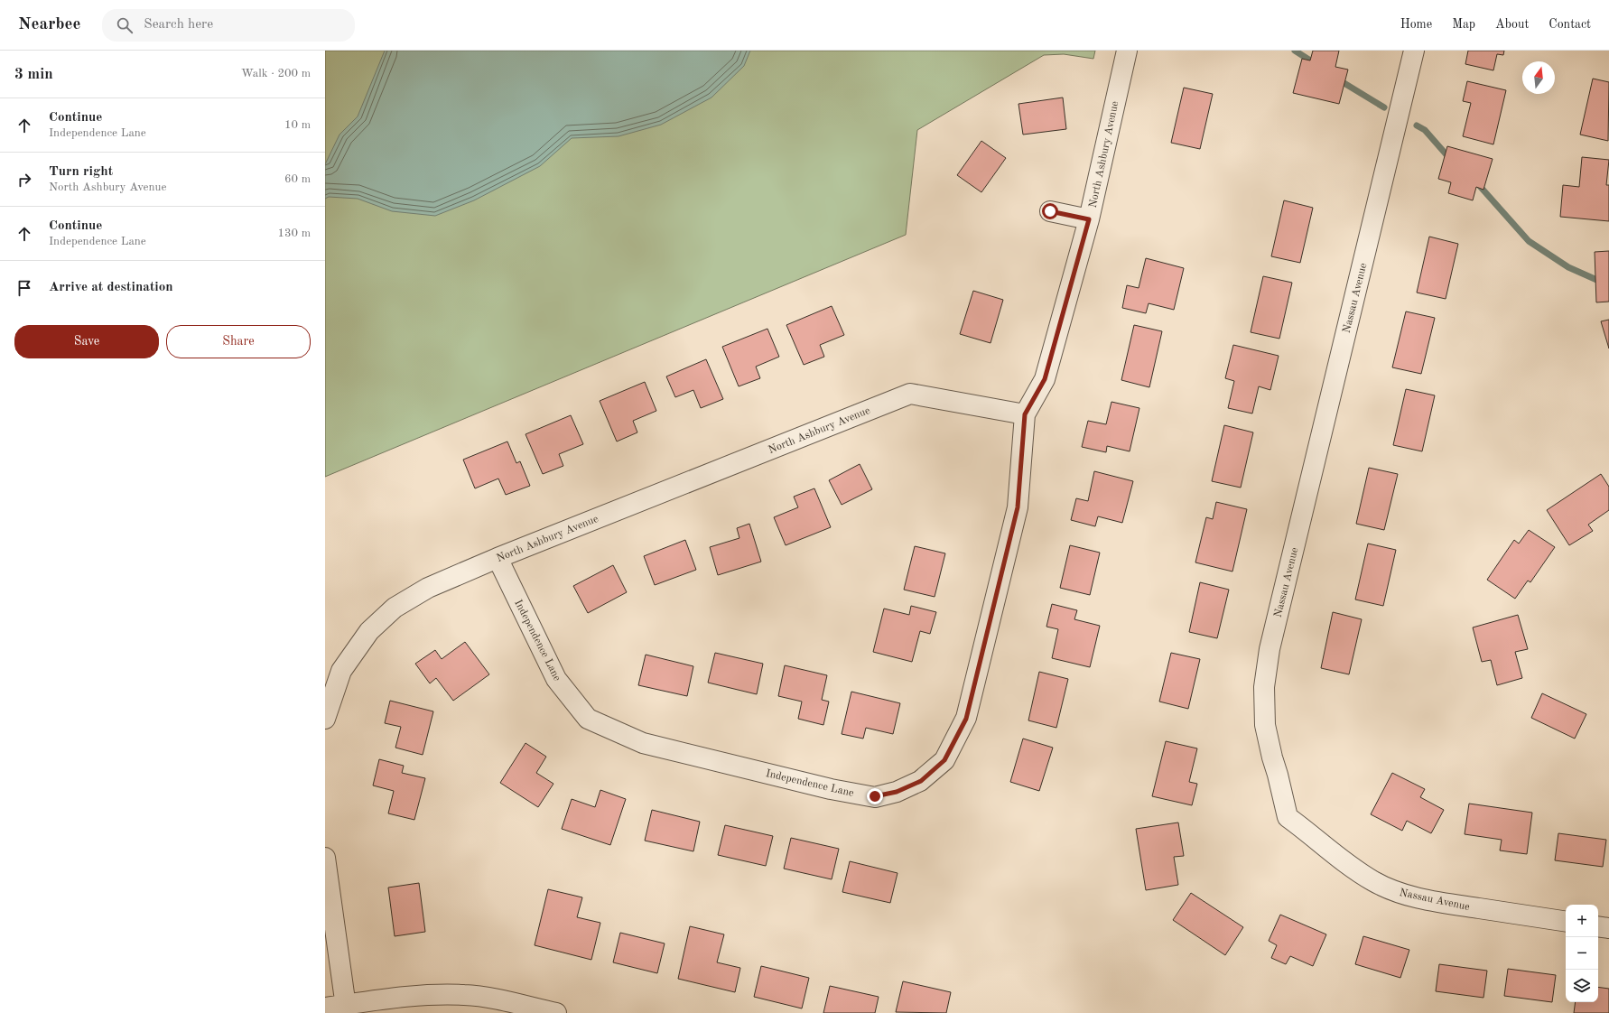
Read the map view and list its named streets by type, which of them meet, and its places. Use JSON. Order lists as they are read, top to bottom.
{
  "streets": {
    "street": ["North Ashbury Avenue", "Nassau Avenue", "Independence Lane"]
  },
  "crossings": [
    ["North Ashbury Avenue", "Independence Lane"]
  ],
  "north": "top",
  "page": {
    "header": "Nearbee",
    "search": "Search here",
    "nav": [
      "Home",
      "Map",
      "About",
      "Contact"
    ],
    "heading": ["3 min", "Walk · 200 m"],
    "list": [
      ["Continue", "Independence Lane", "10 m"],
      ["Turn right", "North Ashbury Avenue", "60 m"],
      ["Continue", "Independence Lane", "130 m"],
      "Arrive at destination"
    ],
    "buttons": ["Save", "Share"],
    "map_buttons": ["+", "−"]
  }
}
